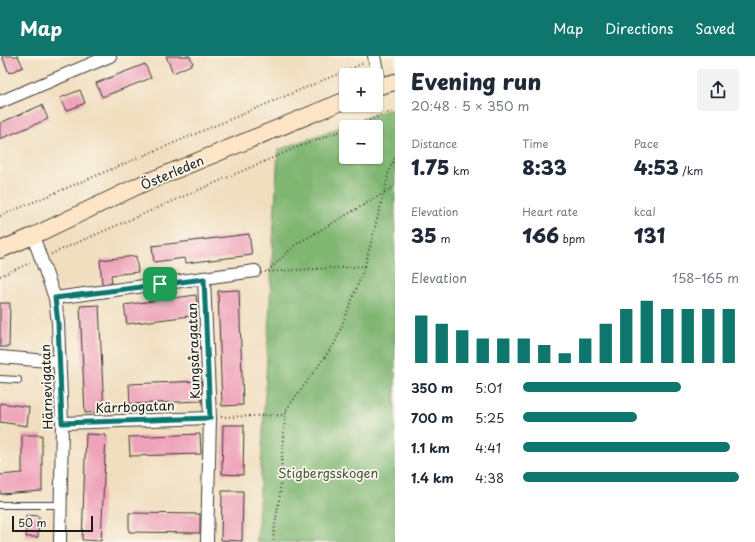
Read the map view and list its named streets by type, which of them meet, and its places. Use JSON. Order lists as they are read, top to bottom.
{
  "streets": {
    "main road": ["Österleden"],
    "street": ["Kungsåragatan", "Härnevigatan", "Kärrbogatan"]
  },
  "crossings": [
    ["Österleden", "Härnevigatan"],
    ["Kungsåragatan", "Kärrbogatan"],
    ["Härnevigatan", "Kärrbogatan"]
  ],
  "parks": ["Stigbergsskogen"],
  "scale_bar": "50 m",
  "page": {
    "header": "Map",
    "nav": ["Map", "Directions", "Saved"],
    "heading": ["Evening run", "20:48 · 5 × 350 m"],
    "map_buttons": ["+", "−"],
    "stats": [
      ["Distance", "1.75 km"],
      ["Time", "8:33"],
      ["Pace", "4:53 /km"],
      ["Elevation", "35 m"],
      ["Heart rate", "166 bpm"],
      ["kcal", "131"]
    ],
    "chart": ["Elevation", "158–165 m"],
    "list": [
      {
        "name": "350 m",
        "note": "5:01"
      },
      {
        "name": "700 m",
        "note": "5:25"
      },
      {
        "name": "1.1 km",
        "note": "4:41"
      },
      {
        "name": "1.4 km",
        "note": "4:38"
      }
    ],
    "scale": "50 m"
  }
}
